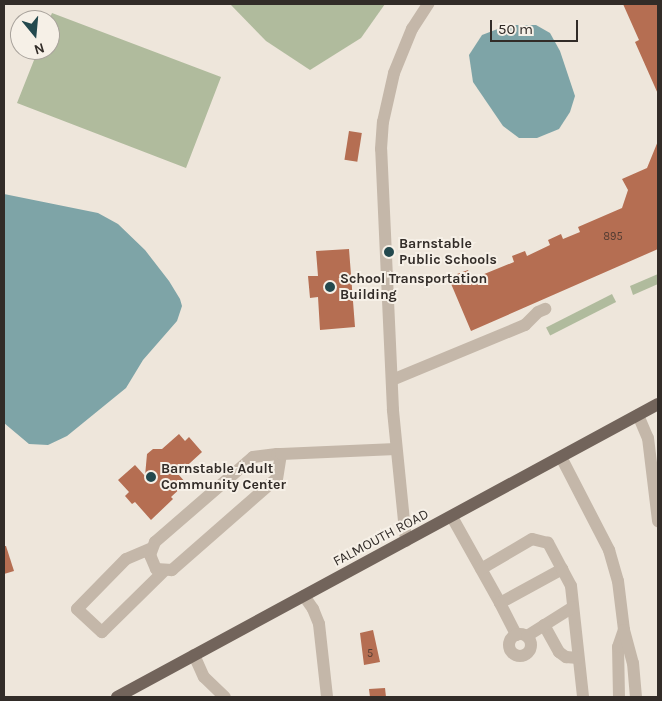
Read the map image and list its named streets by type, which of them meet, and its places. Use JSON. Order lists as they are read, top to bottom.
{
  "streets": {
    "main road": ["FALMOUTH ROAD"]
  },
  "places": ["Barnstable Public Schools", "School Transportation Building", "Barnstable Adult Community Center"],
  "house_numbers": ["895", "5"],
  "scale_bar": "50 m",
  "north": "bottom"
}
